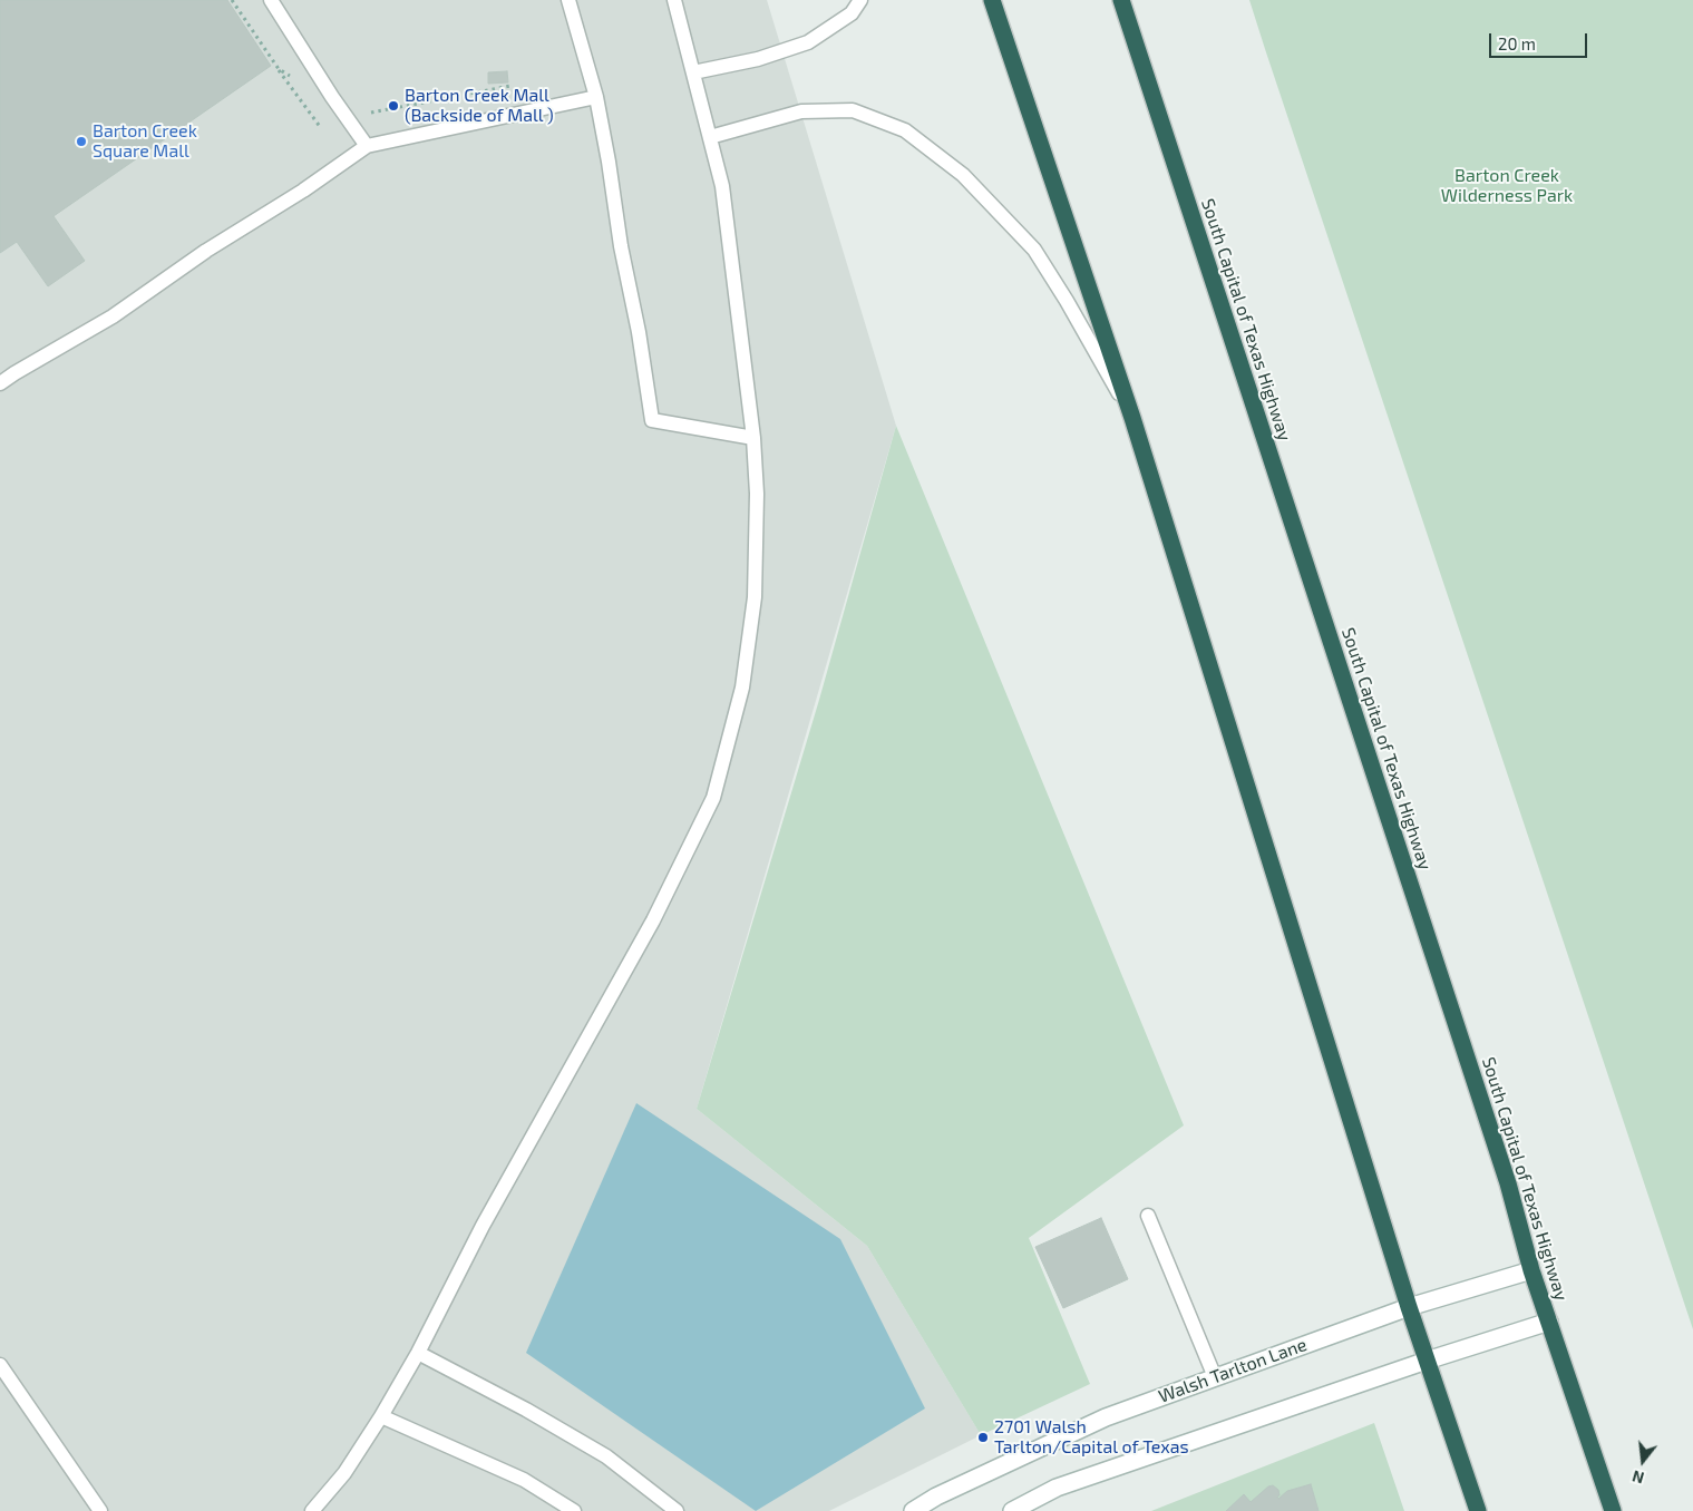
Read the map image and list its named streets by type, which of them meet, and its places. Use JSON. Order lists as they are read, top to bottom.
{
  "streets": {
    "highway": ["South Capital of Texas Highway"],
    "street": ["Walsh Tarlton Lane"]
  },
  "crossings": [
    ["South Capital of Texas Highway", "Walsh Tarlton Lane"]
  ],
  "parks": ["Barton Creek Wilderness Park"],
  "places": ["Barton Creek Mall (Backside of Mall )", "Barton Creek Square Mall", "2701 Walsh Tarlton/Capital of Texas"],
  "scale_bar": "20 m",
  "north": "bottom"
}
